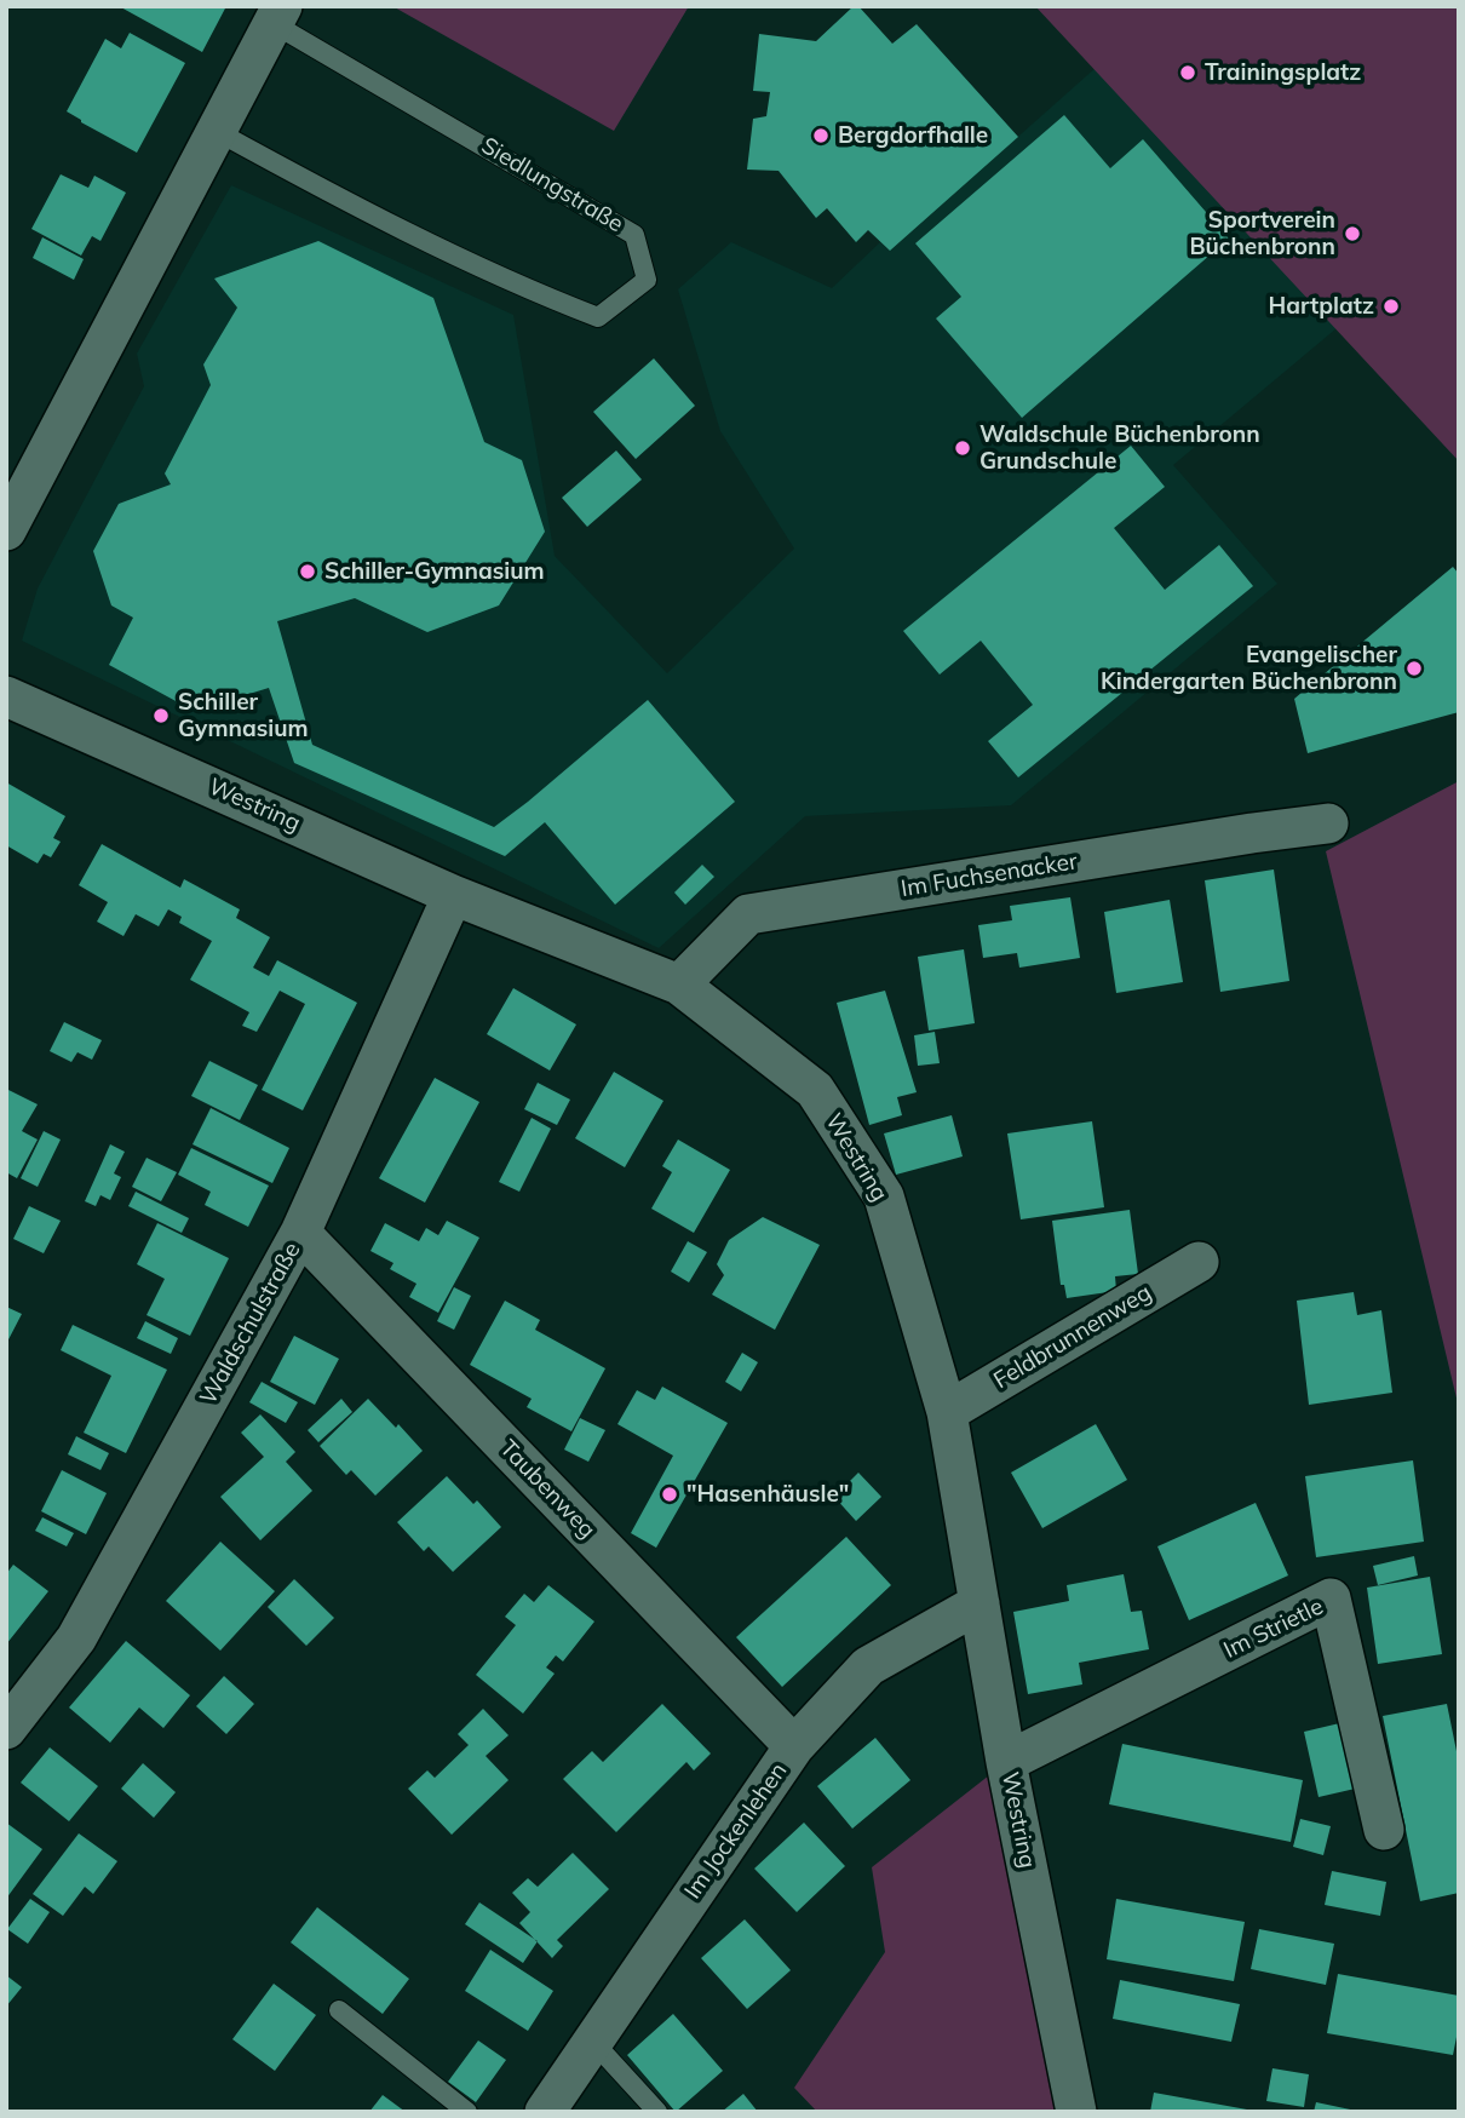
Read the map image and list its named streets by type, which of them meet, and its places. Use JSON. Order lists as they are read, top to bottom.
{
  "streets": {
    "street": [
      "Siedlungstraße",
      "Westring",
      "Im Fuchsenacker",
      "Waldschulstraße",
      "Feldbrunnenweg",
      "Taubenweg",
      "Im Strietle",
      "Im Jockenlehen"
    ]
  },
  "crossings": [
    ["Westring", "Im Fuchsenacker"],
    ["Westring", "Waldschulstraße"],
    ["Westring", "Feldbrunnenweg"],
    ["Westring", "Im Strietle"],
    ["Westring", "Im Jockenlehen"],
    ["Waldschulstraße", "Taubenweg"],
    ["Taubenweg", "Im Jockenlehen"]
  ],
  "places": [
    "Trainingsplatz",
    "Bergdorfhalle",
    "Sportverein Büchenbronn",
    "Hartplatz",
    "Waldschule Büchenbronn Grundschule",
    "Schiller-Gymnasium",
    "Evangelischer Kindergarten Büchenbronn",
    "Schiller Gymnasium",
    "\"Hasenhäusle\""
  ]
}
